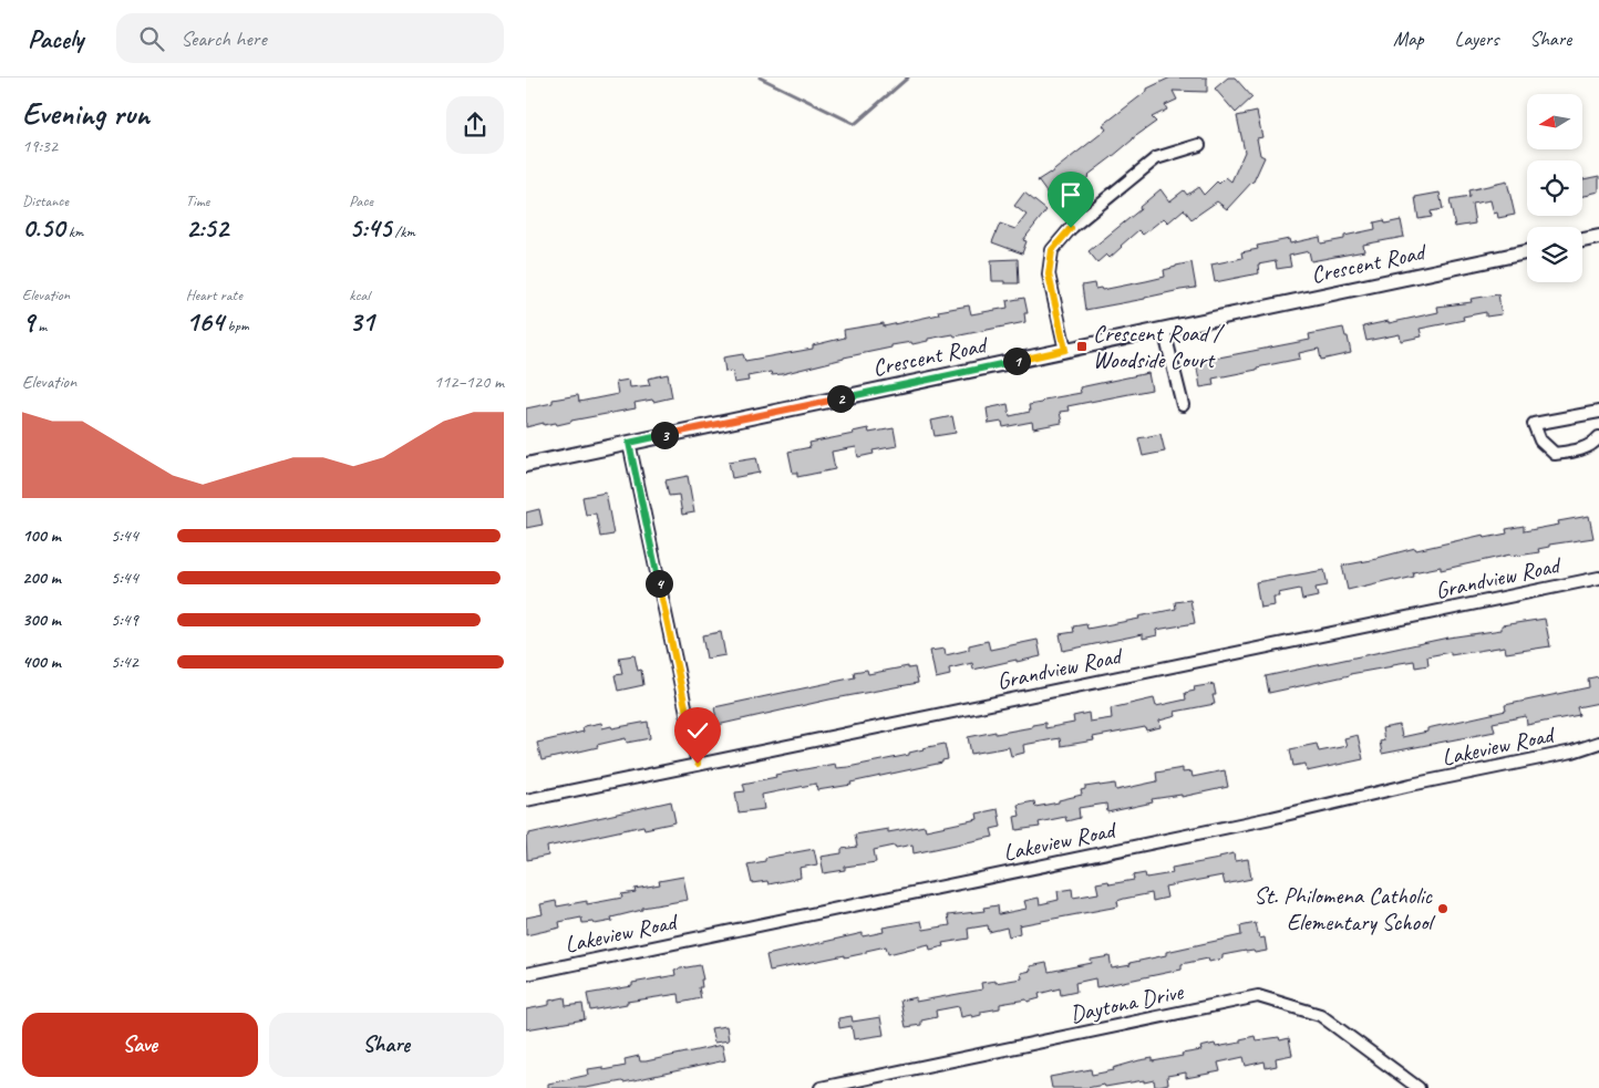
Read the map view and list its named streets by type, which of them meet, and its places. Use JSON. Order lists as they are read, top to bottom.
{
  "streets": {
    "street": [
      "Crescent Road",
      "Grandview Road",
      "Lakeview Road",
      "Daytona Drive"
    ]
  },
  "places": {
    "transit": ["Crescent Road / Woodside Court"],
    "other": ["St. Philomena Catholic Elementary School"]
  },
  "north": "left",
  "page": {
    "header": "Pacely",
    "search": "Search here",
    "nav": ["Map", "Layers", "Share"],
    "heading": ["Evening run", "19:32"],
    "stats": [
      ["Distance", "0.50 km"],
      ["Time", "2:52"],
      ["Pace", "5:45 /km"],
      ["Elevation", "9 m"],
      ["Heart rate", "164 bpm"],
      ["kcal", "31"]
    ],
    "pins": [
      "1",
      "2",
      "3",
      "4"
    ],
    "chart": ["Elevation", "112–120 m"],
    "list": [
      {
        "name": "100 m",
        "note": "5:44"
      },
      {
        "name": "200 m",
        "note": "5:44"
      },
      {
        "name": "300 m",
        "note": "5:49"
      },
      {
        "name": "400 m",
        "note": "5:42"
      }
    ],
    "buttons": ["Save", "Share"]
  }
}
